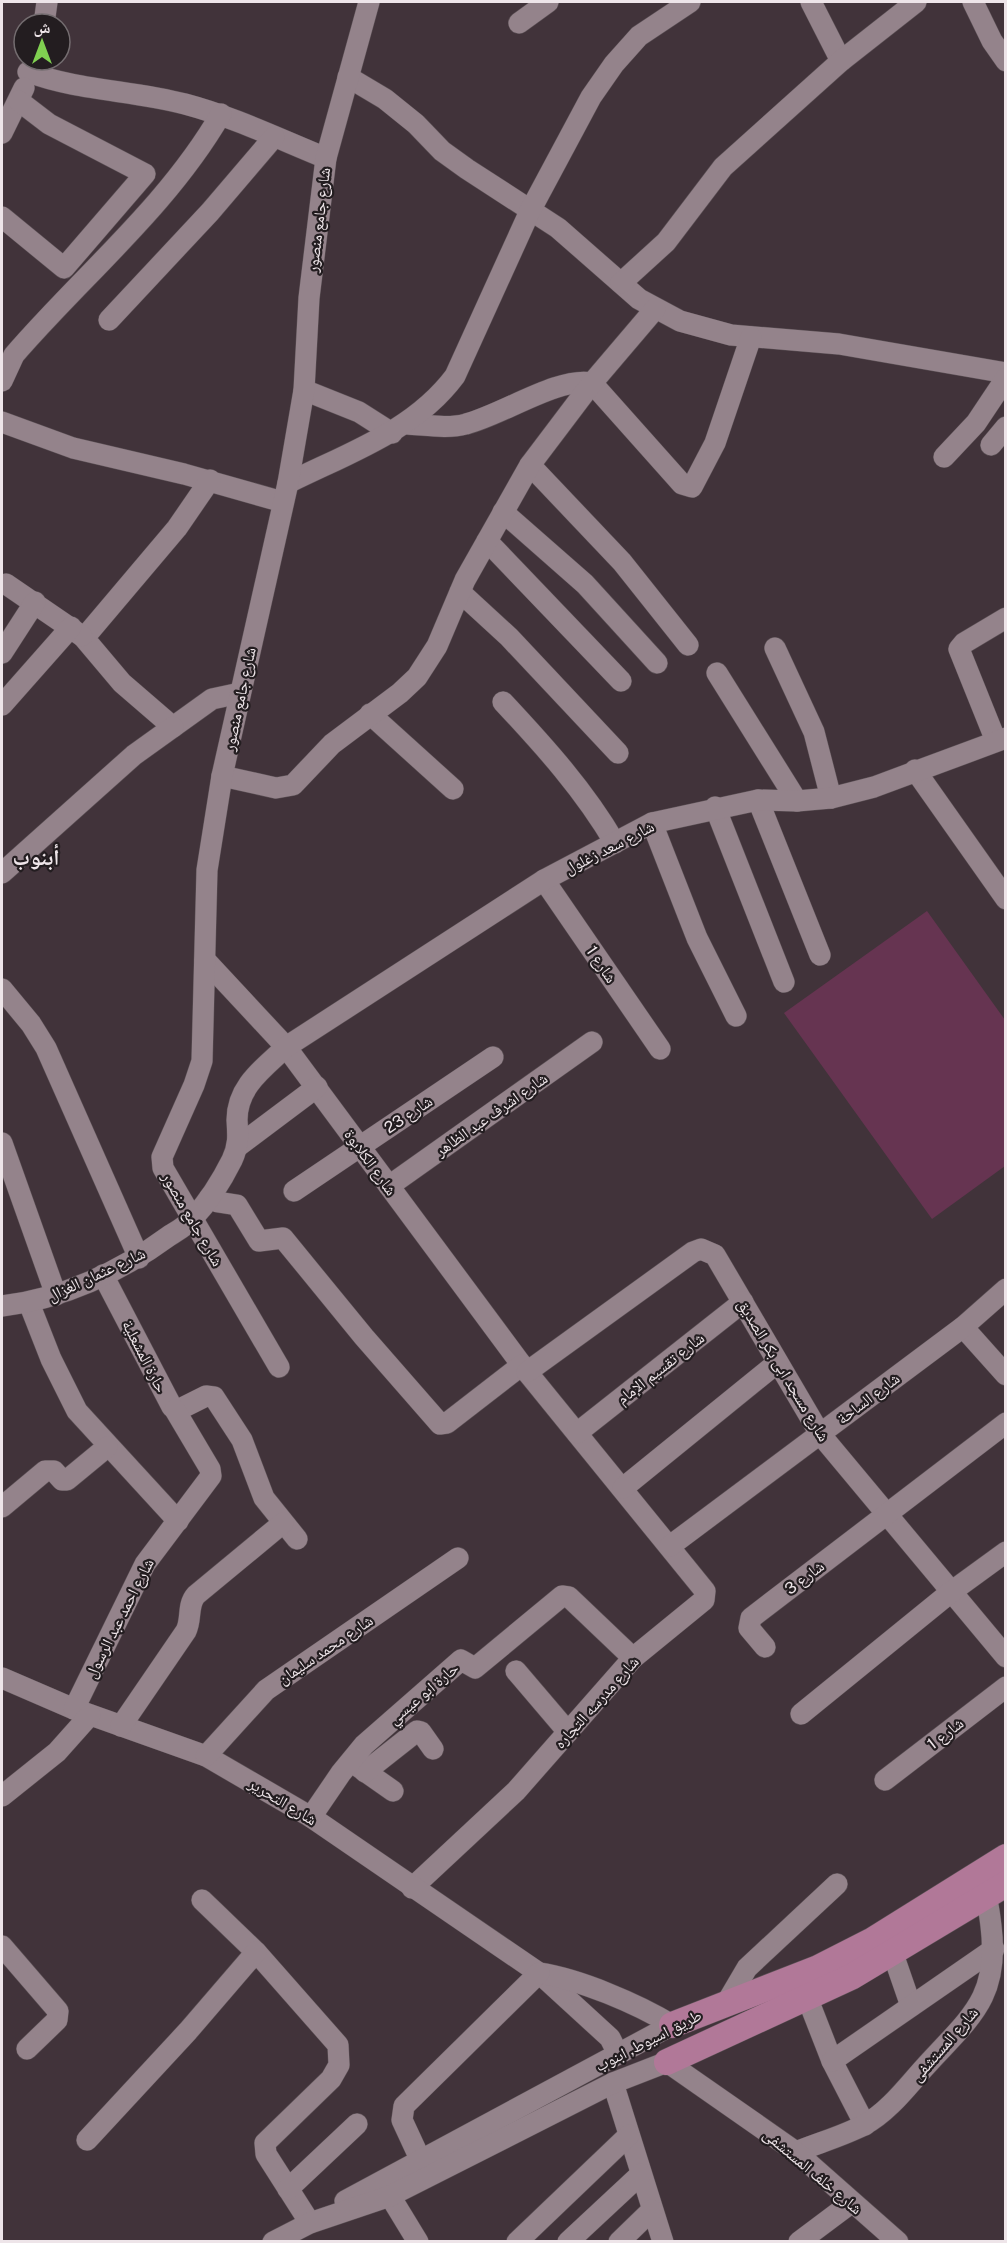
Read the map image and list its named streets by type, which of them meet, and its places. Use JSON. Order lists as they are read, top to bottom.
{
  "streets": {
    "main road": ["طريق اسيوط, ابنوب"],
    "street": [
      "شارع جامع منصور",
      "شارع سعد زغلول",
      "شارع 1",
      "شارع 23",
      "شارع اشرف عبد الظاهر",
      "شارع الكلابوة",
      "شارع عثمان الغزال",
      "حارة المشعلية",
      "شارع تقسيم الإمام",
      "شارع مسجد ابى بكر الصديق",
      "شارع الساحة",
      "شارع 3",
      "شارع احمد عبد الرسول",
      "شارع محمد سليمان",
      "حارة ابو عيسي",
      "شارع مدرسه التجاره",
      "شارع التحرير",
      "شارع المستشفى",
      "شارع خلف المستشفى"
    ]
  },
  "crossings": [
    ["شارع جامع منصور", "شارع الكلابوة"],
    ["شارع جامع منصور", "شارع عثمان الغزال"],
    ["شارع سعد زغلول", "شارع 1"],
    ["شارع سعد زغلول", "شارع الكلابوة"],
    ["شارع سعد زغلول", "شارع عثمان الغزال"],
    ["شارع 23", "شارع الكلابوة"],
    ["شارع اشرف عبد الظاهر", "شارع الكلابوة"],
    ["شارع الكلابوة", "شارع عثمان الغزال"],
    ["شارع الكلابوة", "شارع مسجد ابى بكر الصديق"],
    ["شارع الكلابوة", "شارع مدرسه التجاره"],
    ["شارع عثمان الغزال", "حارة المشعلية"],
    ["حارة المشعلية", "شارع احمد عبد الرسول"],
    ["حارة المشعلية", "شارع التحرير"],
    ["شارع تقسيم الإمام", "شارع مسجد ابى بكر الصديق"],
    ["شارع تقسيم الإمام", "شارع مدرسه التجاره"],
    ["شارع مسجد ابى بكر الصديق", "شارع الساحة"],
    ["شارع مسجد ابى بكر الصديق", "شارع 3"],
    ["شارع مسجد ابى بكر الصديق", "شارع مدرسه التجاره"],
    ["شارع الساحة", "شارع مدرسه التجاره"],
    ["شارع احمد عبد الرسول", "شارع التحرير"],
    ["شارع محمد سليمان", "شارع التحرير"],
    ["حارة ابو عيسي", "شارع مدرسه التجاره"],
    ["حارة ابو عيسي", "شارع التحرير"],
    ["شارع مدرسه التجاره", "شارع التحرير"],
    ["شارع التحرير", "طريق اسيوط, ابنوب"],
    ["طريق اسيوط, ابنوب", "شارع المستشفى"],
    ["طريق اسيوط, ابنوب", "شارع خلف المستشفى"],
    ["شارع المستشفى", "شارع خلف المستشفى"]
  ],
  "districts": ["أبنوب"],
  "north": "top"
}
